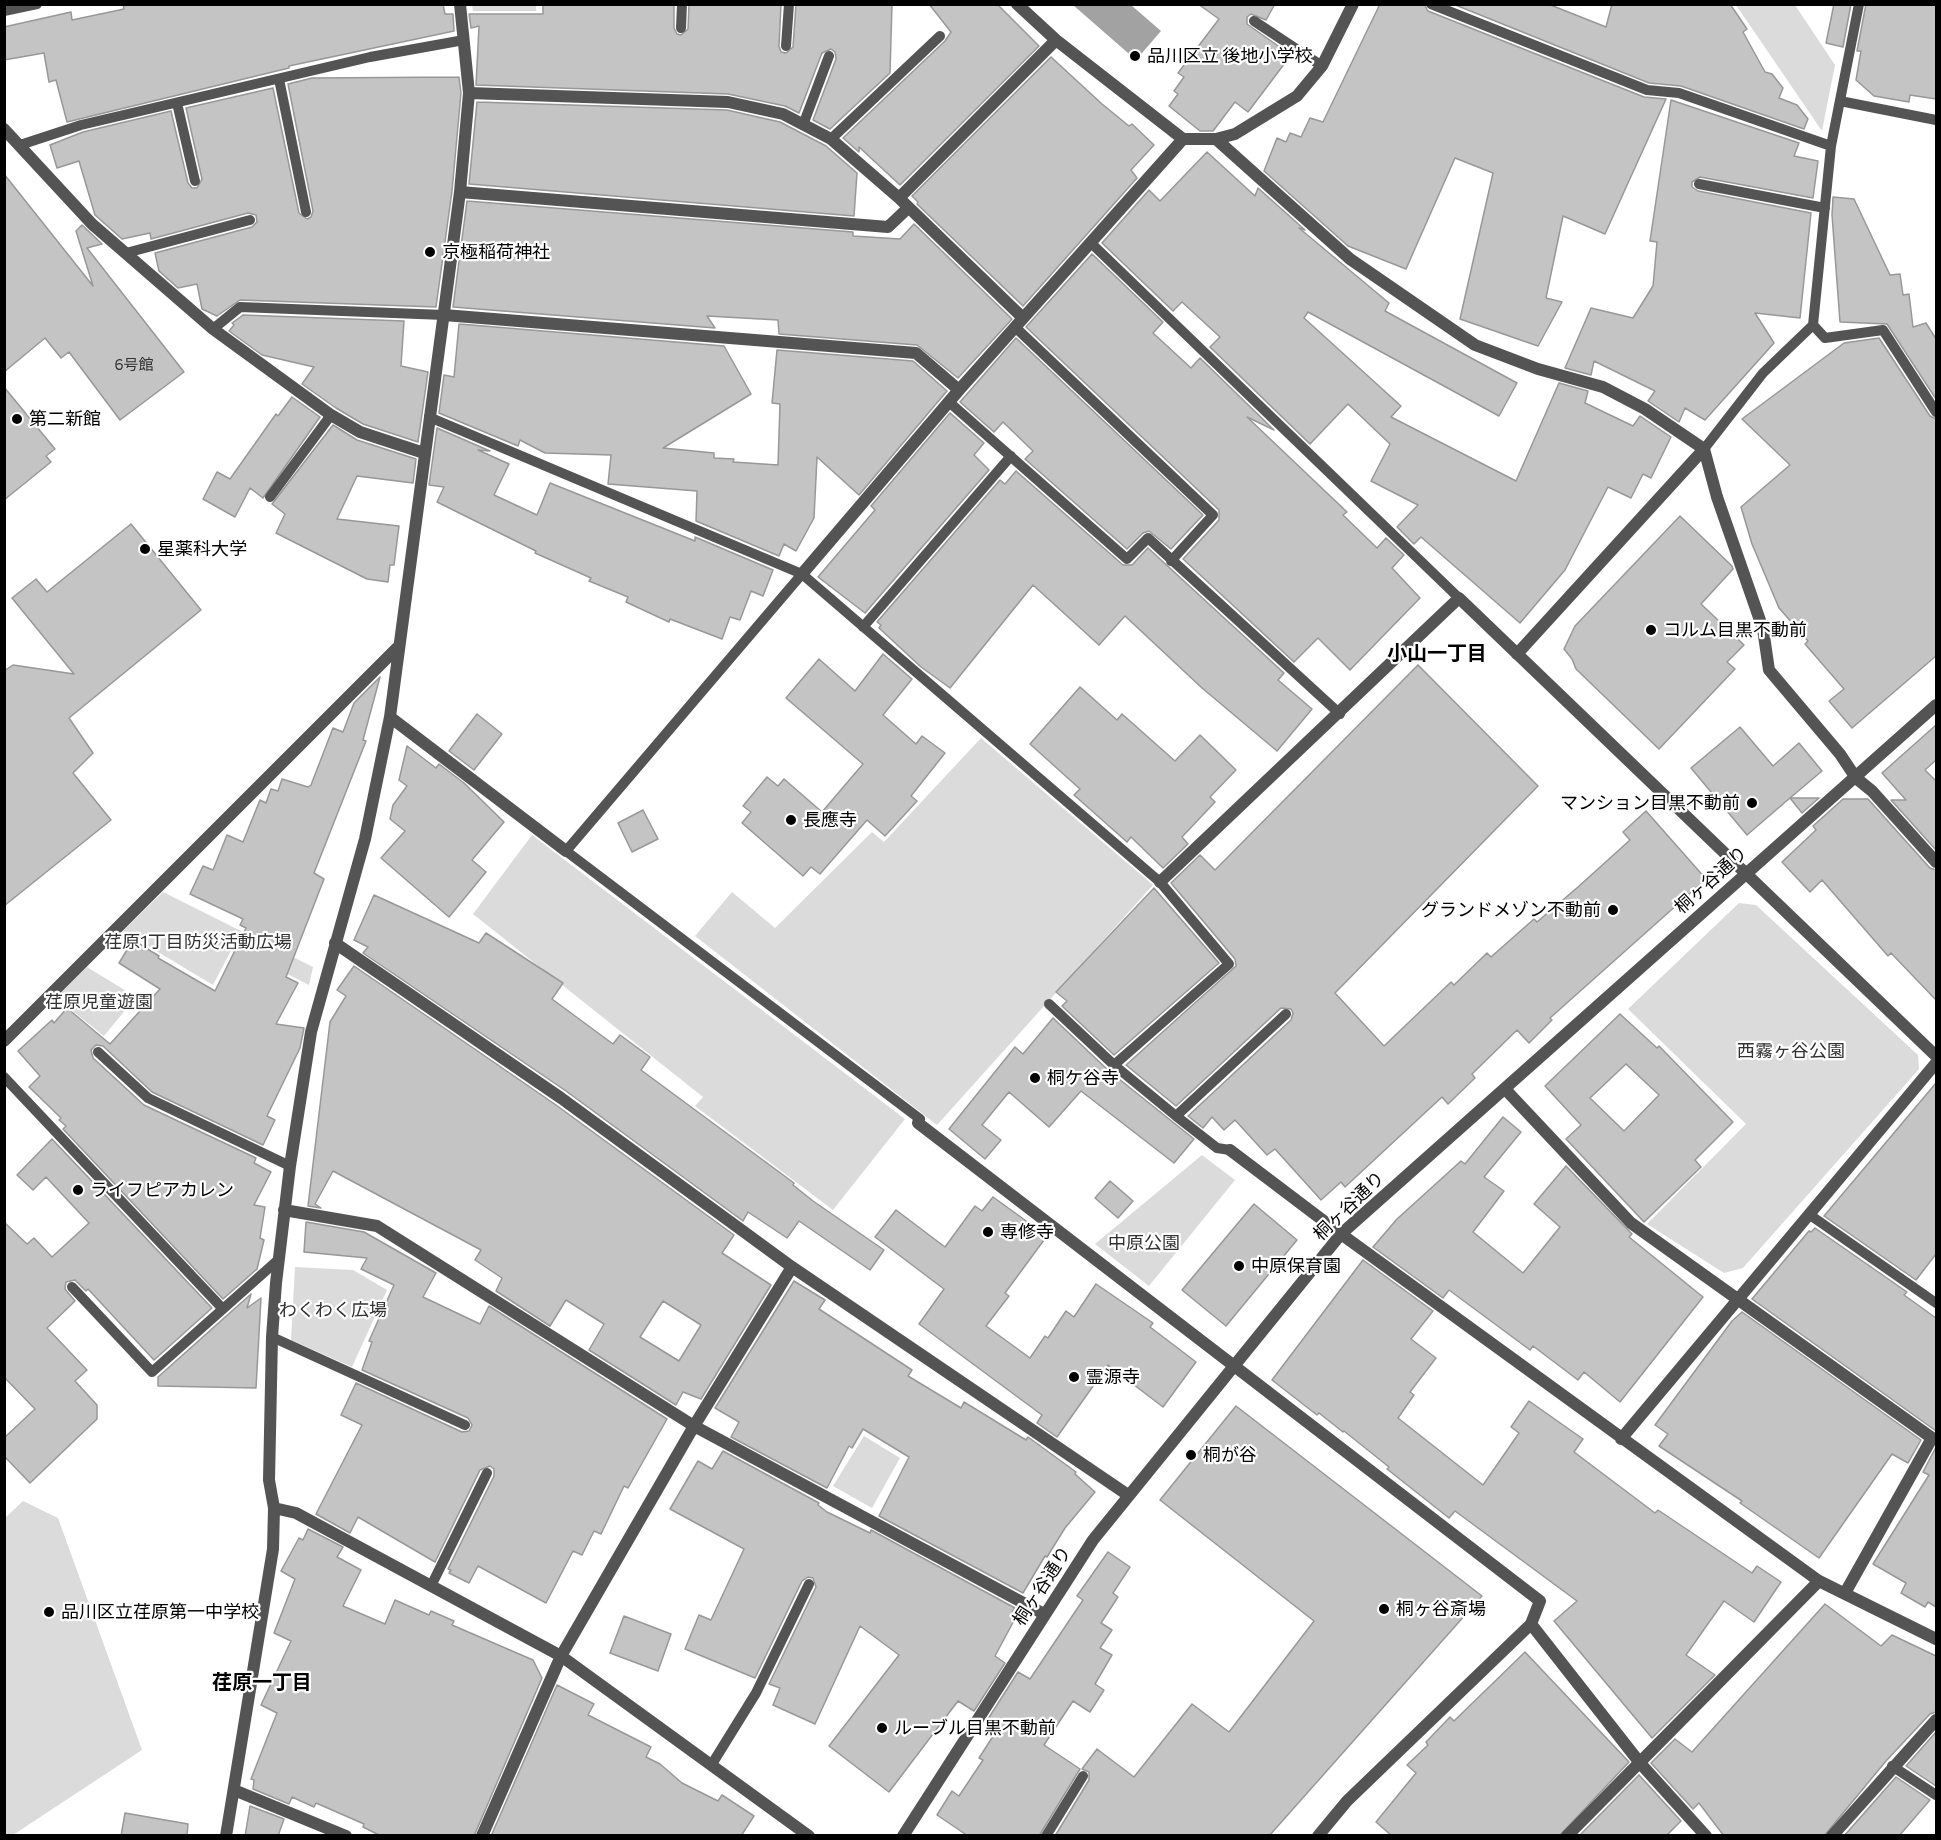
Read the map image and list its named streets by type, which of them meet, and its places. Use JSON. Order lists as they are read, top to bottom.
{
  "streets": {
    "street": ["桐ヶ谷通り"]
  },
  "districts": ["小山一丁目", "荏原一丁目"],
  "parks": [
    "荏原1丁目防災活動広場",
    "荏原児童遊園",
    "西霧ヶ谷公園",
    "中原公園",
    "わくわく広場"
  ],
  "places": [
    "品川区立 後地小学校",
    "京極稲荷神社",
    "第二新館",
    "星薬科大学",
    "コルム目黒不動前",
    "マンション目黒不動前",
    "長應寺",
    "グランドメゾン不動前",
    "桐ケ谷寺",
    "ライフピアカレン",
    "専修寺",
    "中原保育園",
    "霊源寺",
    "桐が谷",
    "桐ヶ谷斎場",
    "品川区立荏原第一中学校",
    "ルーブル目黒不動前"
  ],
  "house_numbers": ["6号館"]
}
